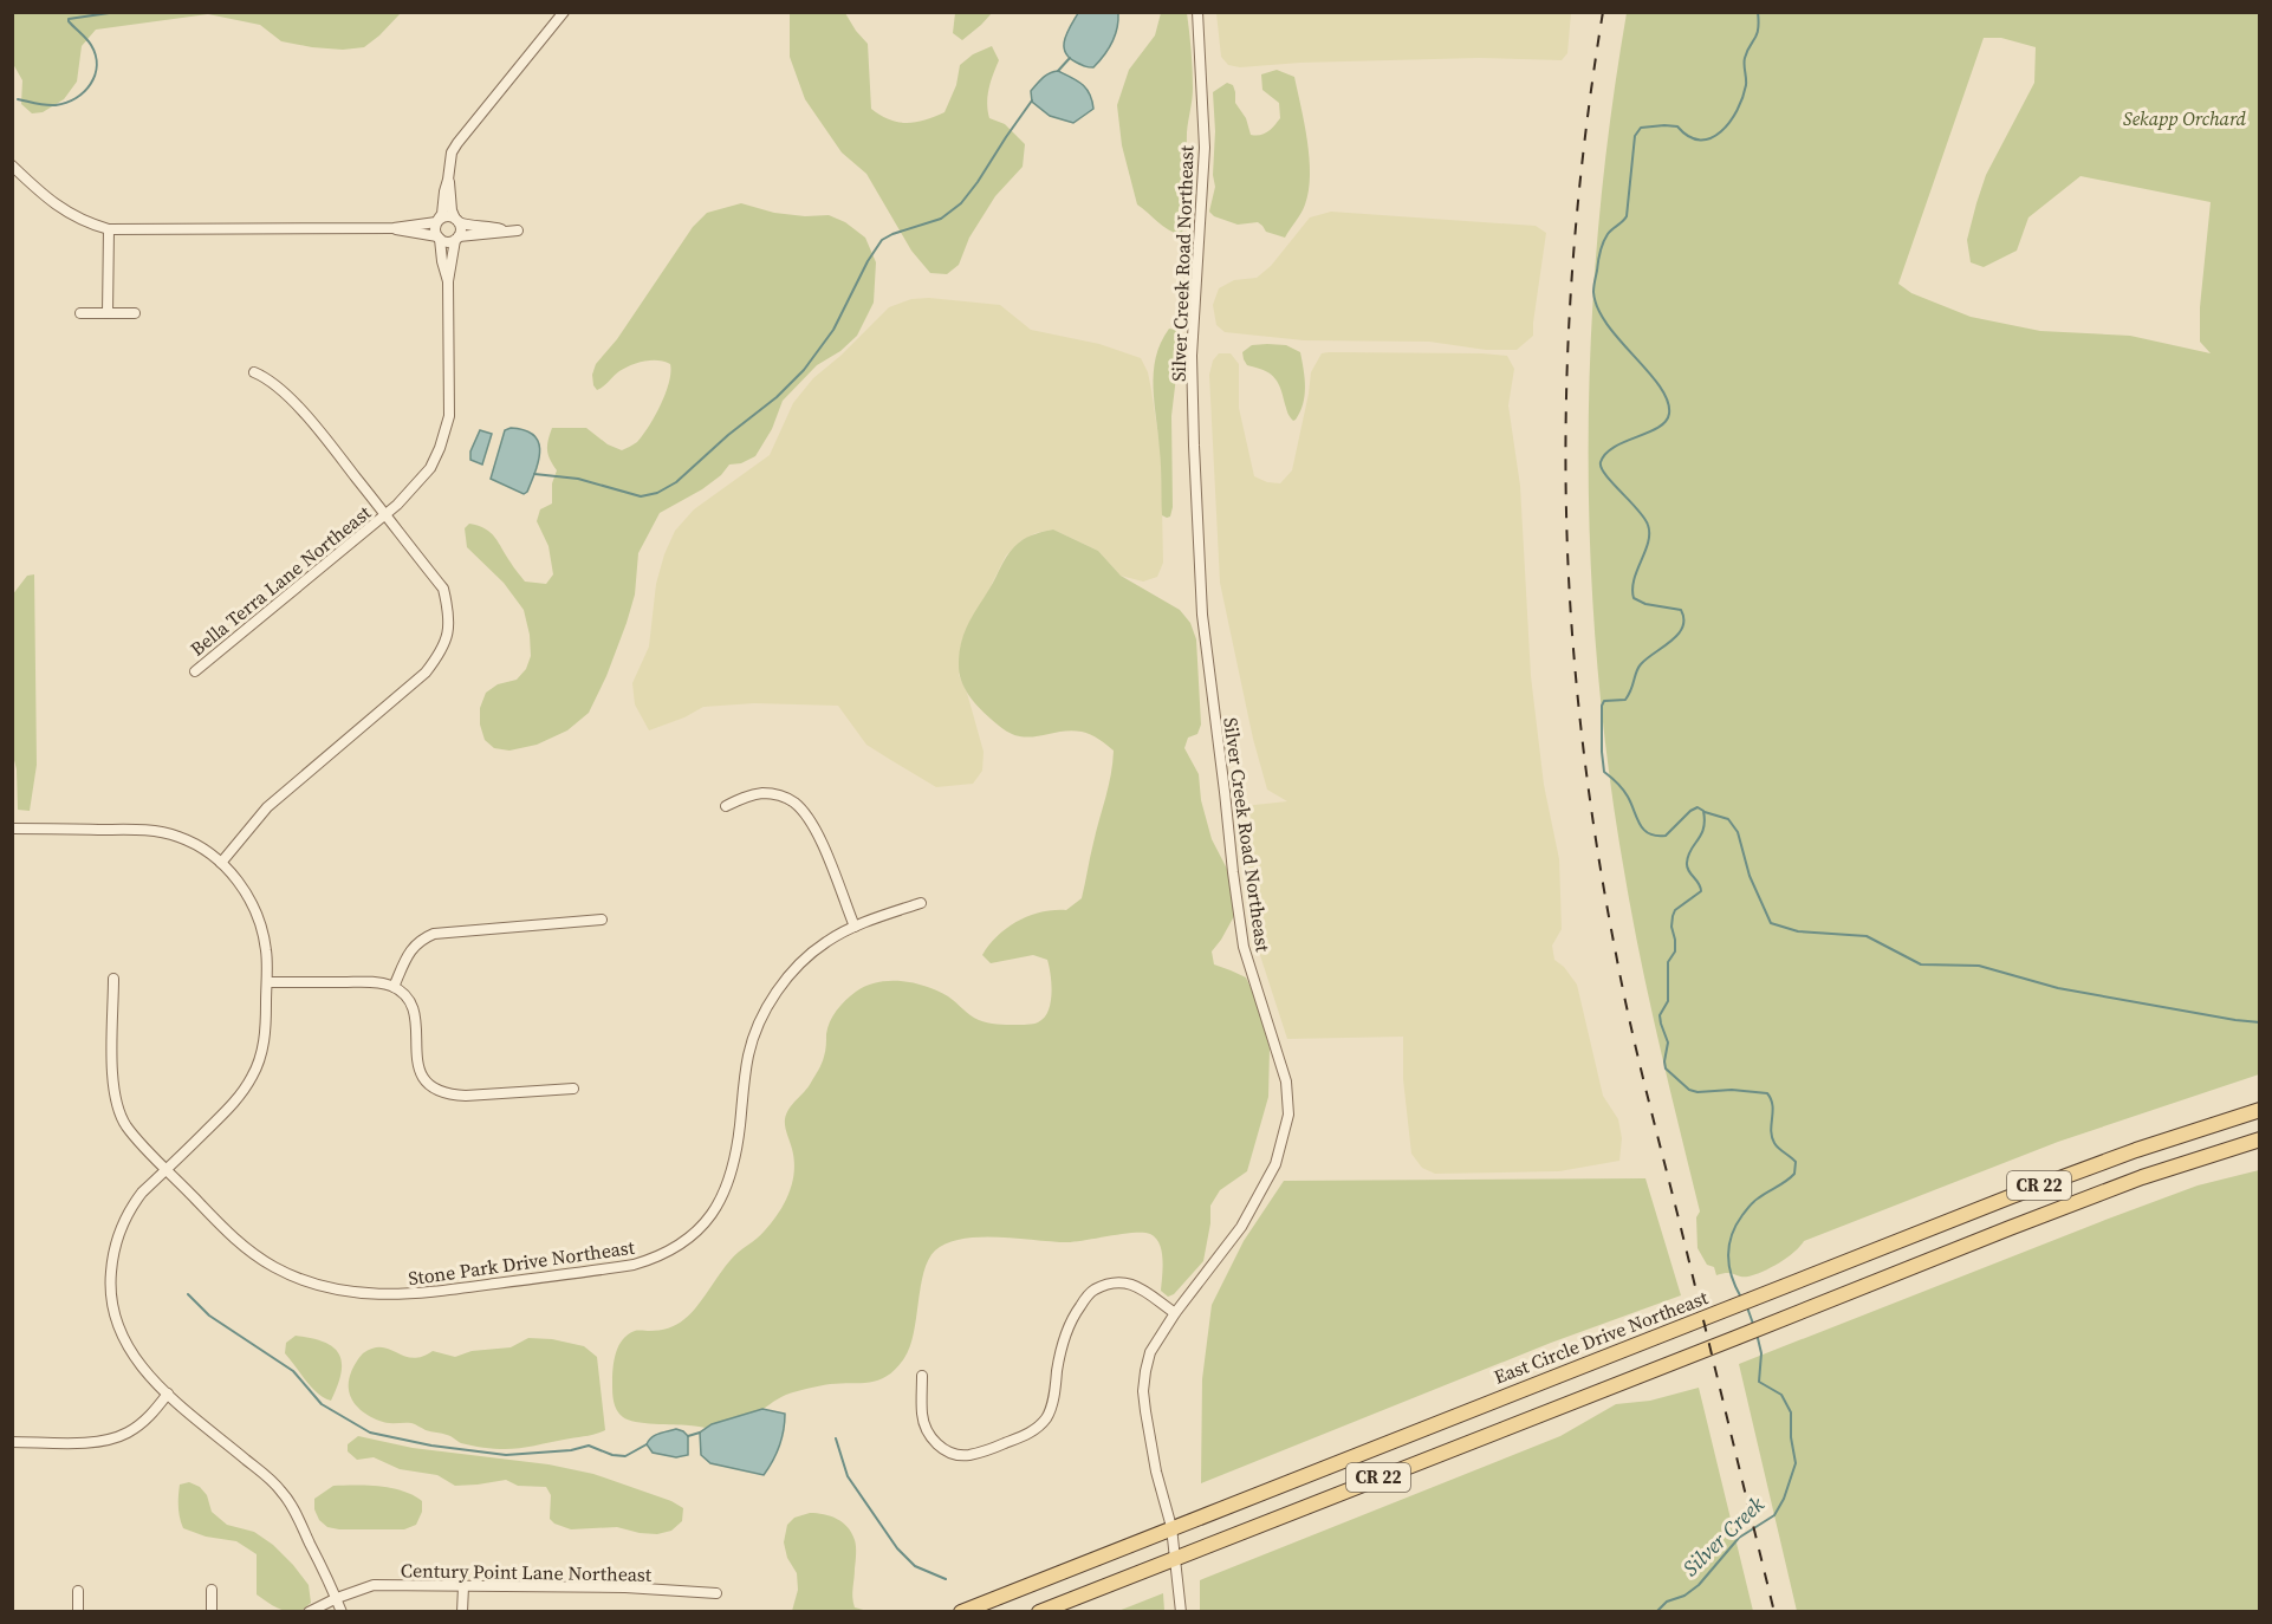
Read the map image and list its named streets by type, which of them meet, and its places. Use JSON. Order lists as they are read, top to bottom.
{
  "streets": {
    "main road": ["CR 22", "East Circle Drive Northeast"],
    "street": [
      "Silver Creek Road Northeast",
      "Bella Terra Lane Northeast",
      "Stone Park Drive Northeast",
      "Century Point Lane Northeast"
    ]
  },
  "crossings": [
    ["Silver Creek Road Northeast", "CR 22"],
    ["Silver Creek Road Northeast", "East Circle Drive Northeast"]
  ],
  "water": ["Silver Creek"],
  "parks": ["Sekapp Orchard"]
}
